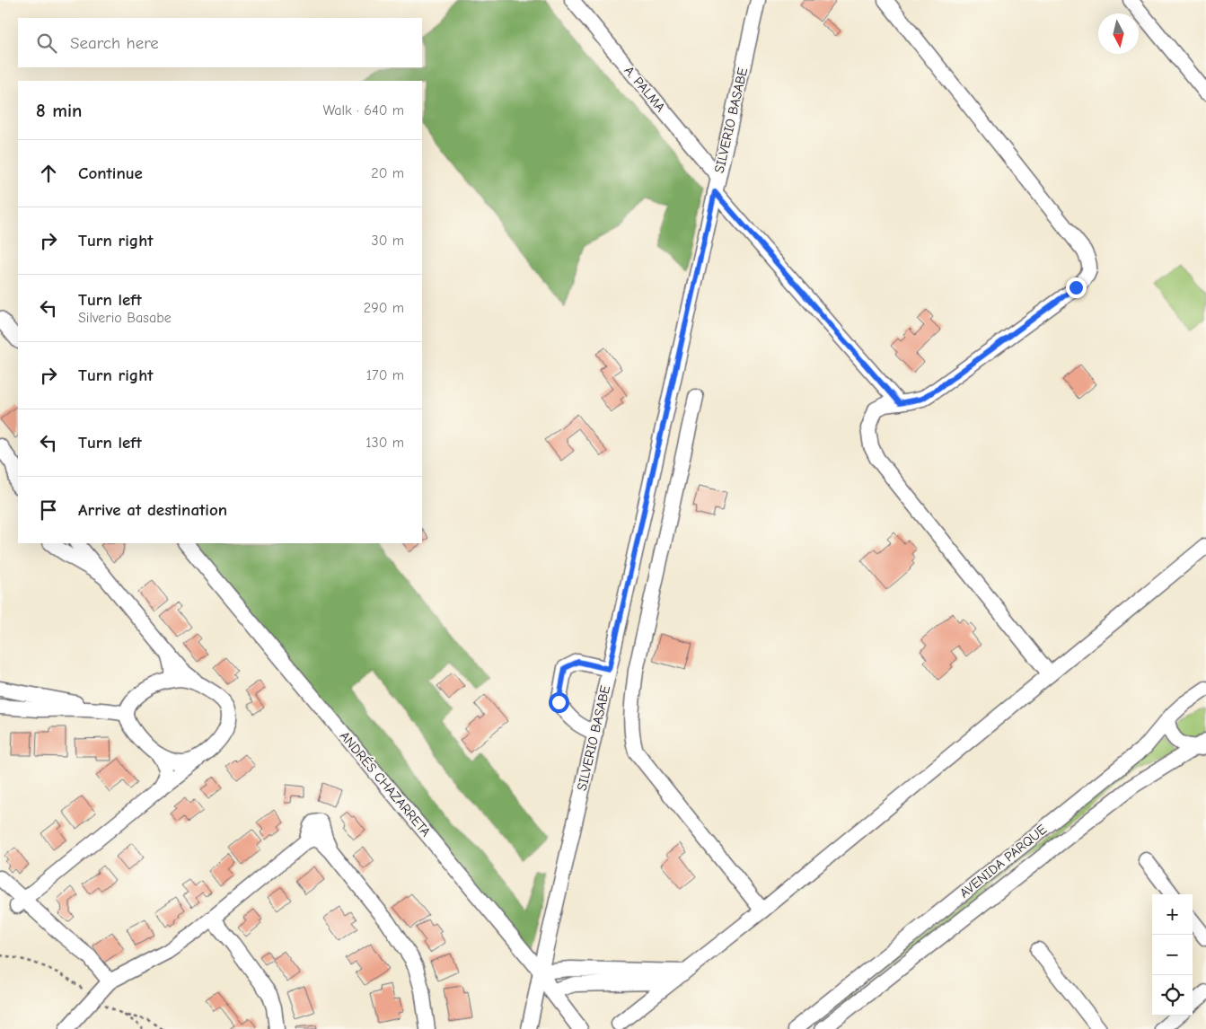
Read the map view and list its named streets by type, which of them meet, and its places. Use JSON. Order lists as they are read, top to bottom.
{
  "streets": {
    "street": [
      "A. PALMA",
      "SILVERIO BASABE",
      "ANDRÉS CHAZARRETA",
      "AVENIDA PARQUE"
    ]
  },
  "crossings": [
    ["A. PALMA", "SILVERIO BASABE"],
    ["SILVERIO BASABE", "ANDRÉS CHAZARRETA"]
  ],
  "north": "bottom",
  "page": {
    "search": "Search here",
    "heading": ["8 min", "Walk · 640 m"],
    "list": [
      ["Continue", "20 m"],
      ["Turn right", "30 m"],
      ["Turn left", "Silverio Basabe", "290 m"],
      ["Turn right", "170 m"],
      ["Turn left", "130 m"],
      "Arrive at destination"
    ],
    "map_buttons": ["+", "−"]
  }
}
